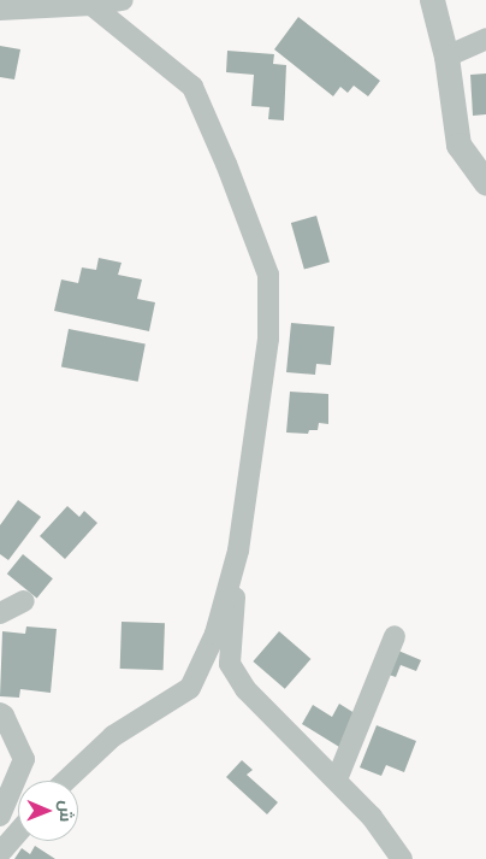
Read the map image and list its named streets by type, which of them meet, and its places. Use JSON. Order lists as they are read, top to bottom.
{
  "north": "right"
}
